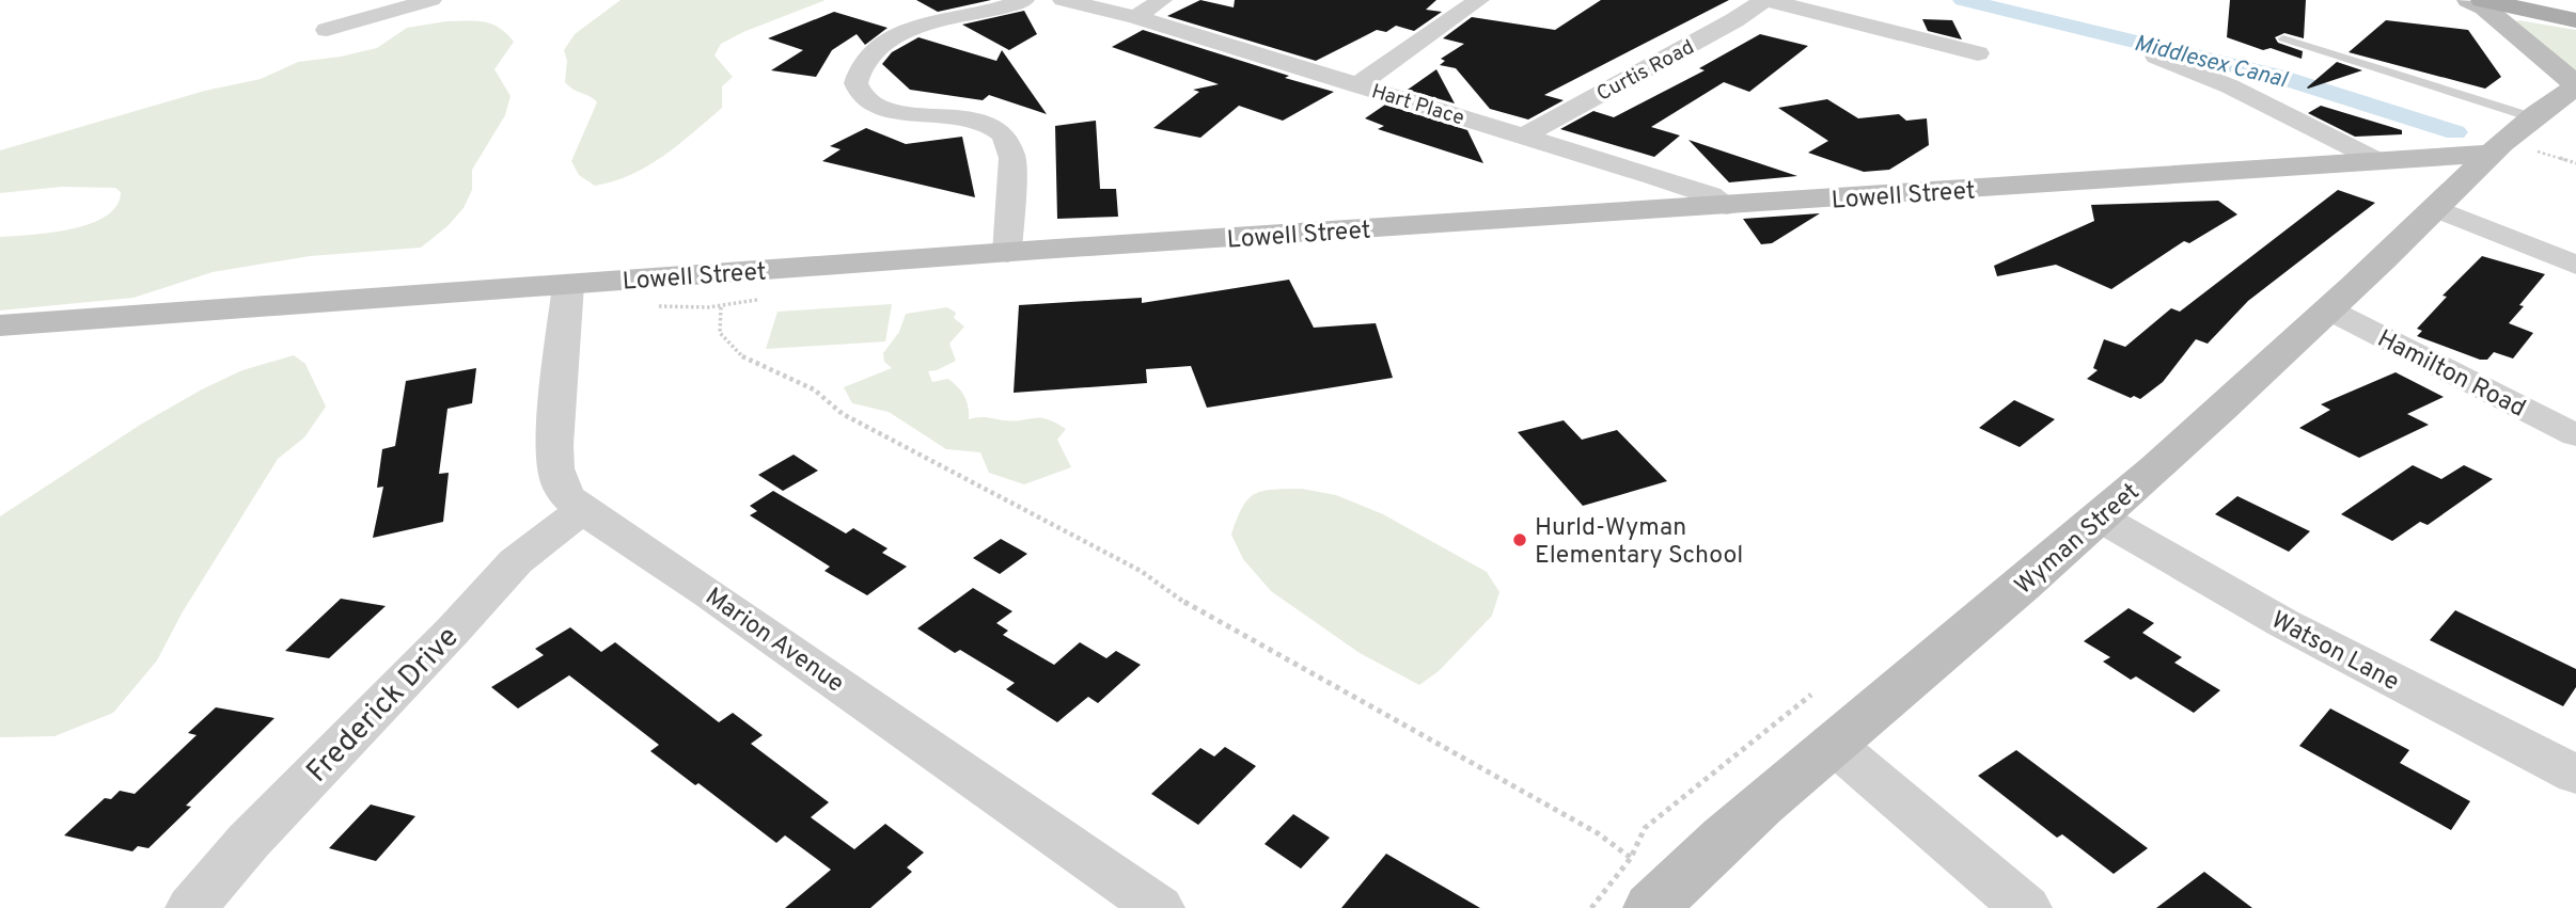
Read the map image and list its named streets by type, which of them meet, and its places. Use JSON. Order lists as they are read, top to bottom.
{
  "streets": {
    "street": [
      "Curtis Road",
      "Hart Place",
      "Lowell Street",
      "Hamilton Road",
      "Wyman Street",
      "Marion Avenue",
      "Watson Lane",
      "Frederick Drive"
    ]
  },
  "crossings": [
    ["Curtis Road", "Hart Place"],
    ["Hart Place", "Lowell Street"],
    ["Lowell Street", "Wyman Street"],
    ["Lowell Street", "Marion Avenue"],
    ["Hamilton Road", "Wyman Street"],
    ["Wyman Street", "Watson Lane"],
    ["Marion Avenue", "Frederick Drive"]
  ],
  "water": ["Middlesex Canal"],
  "places": ["Hurld-Wyman Elementary School"]
}
